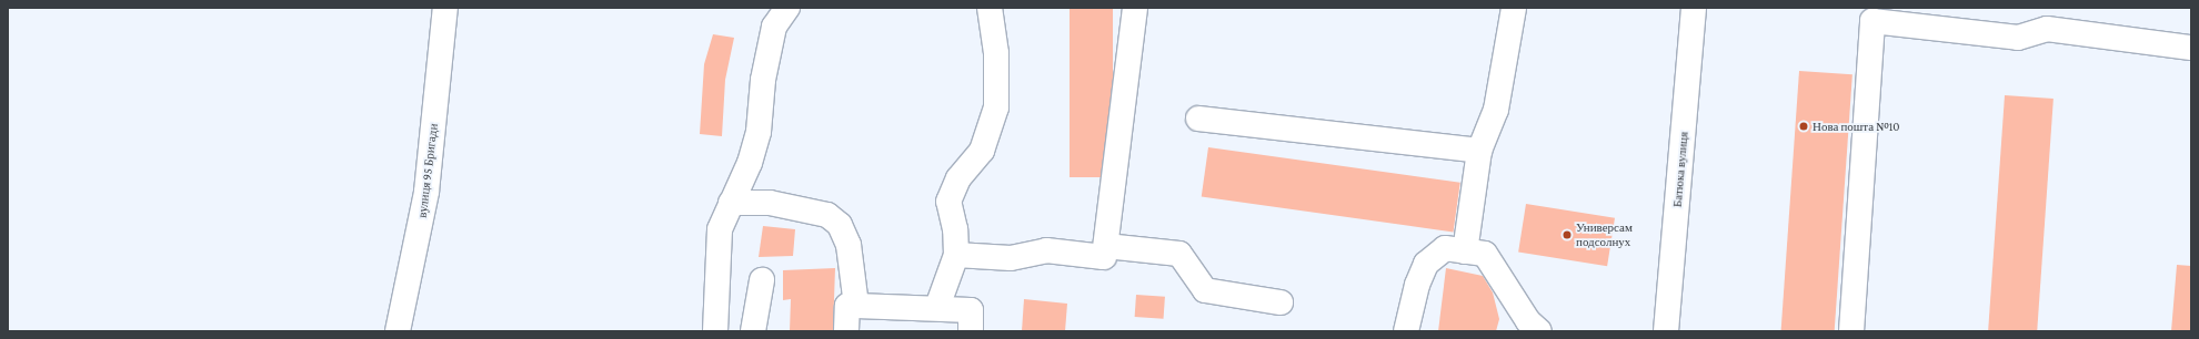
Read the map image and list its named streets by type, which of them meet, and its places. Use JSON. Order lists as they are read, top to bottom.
{
  "streets": {
    "street": ["Батюка вулиця", "вулиця 95 Бригади"]
  },
  "places": ["Нова пошта №10", "Универсам подсолнух"]
}
